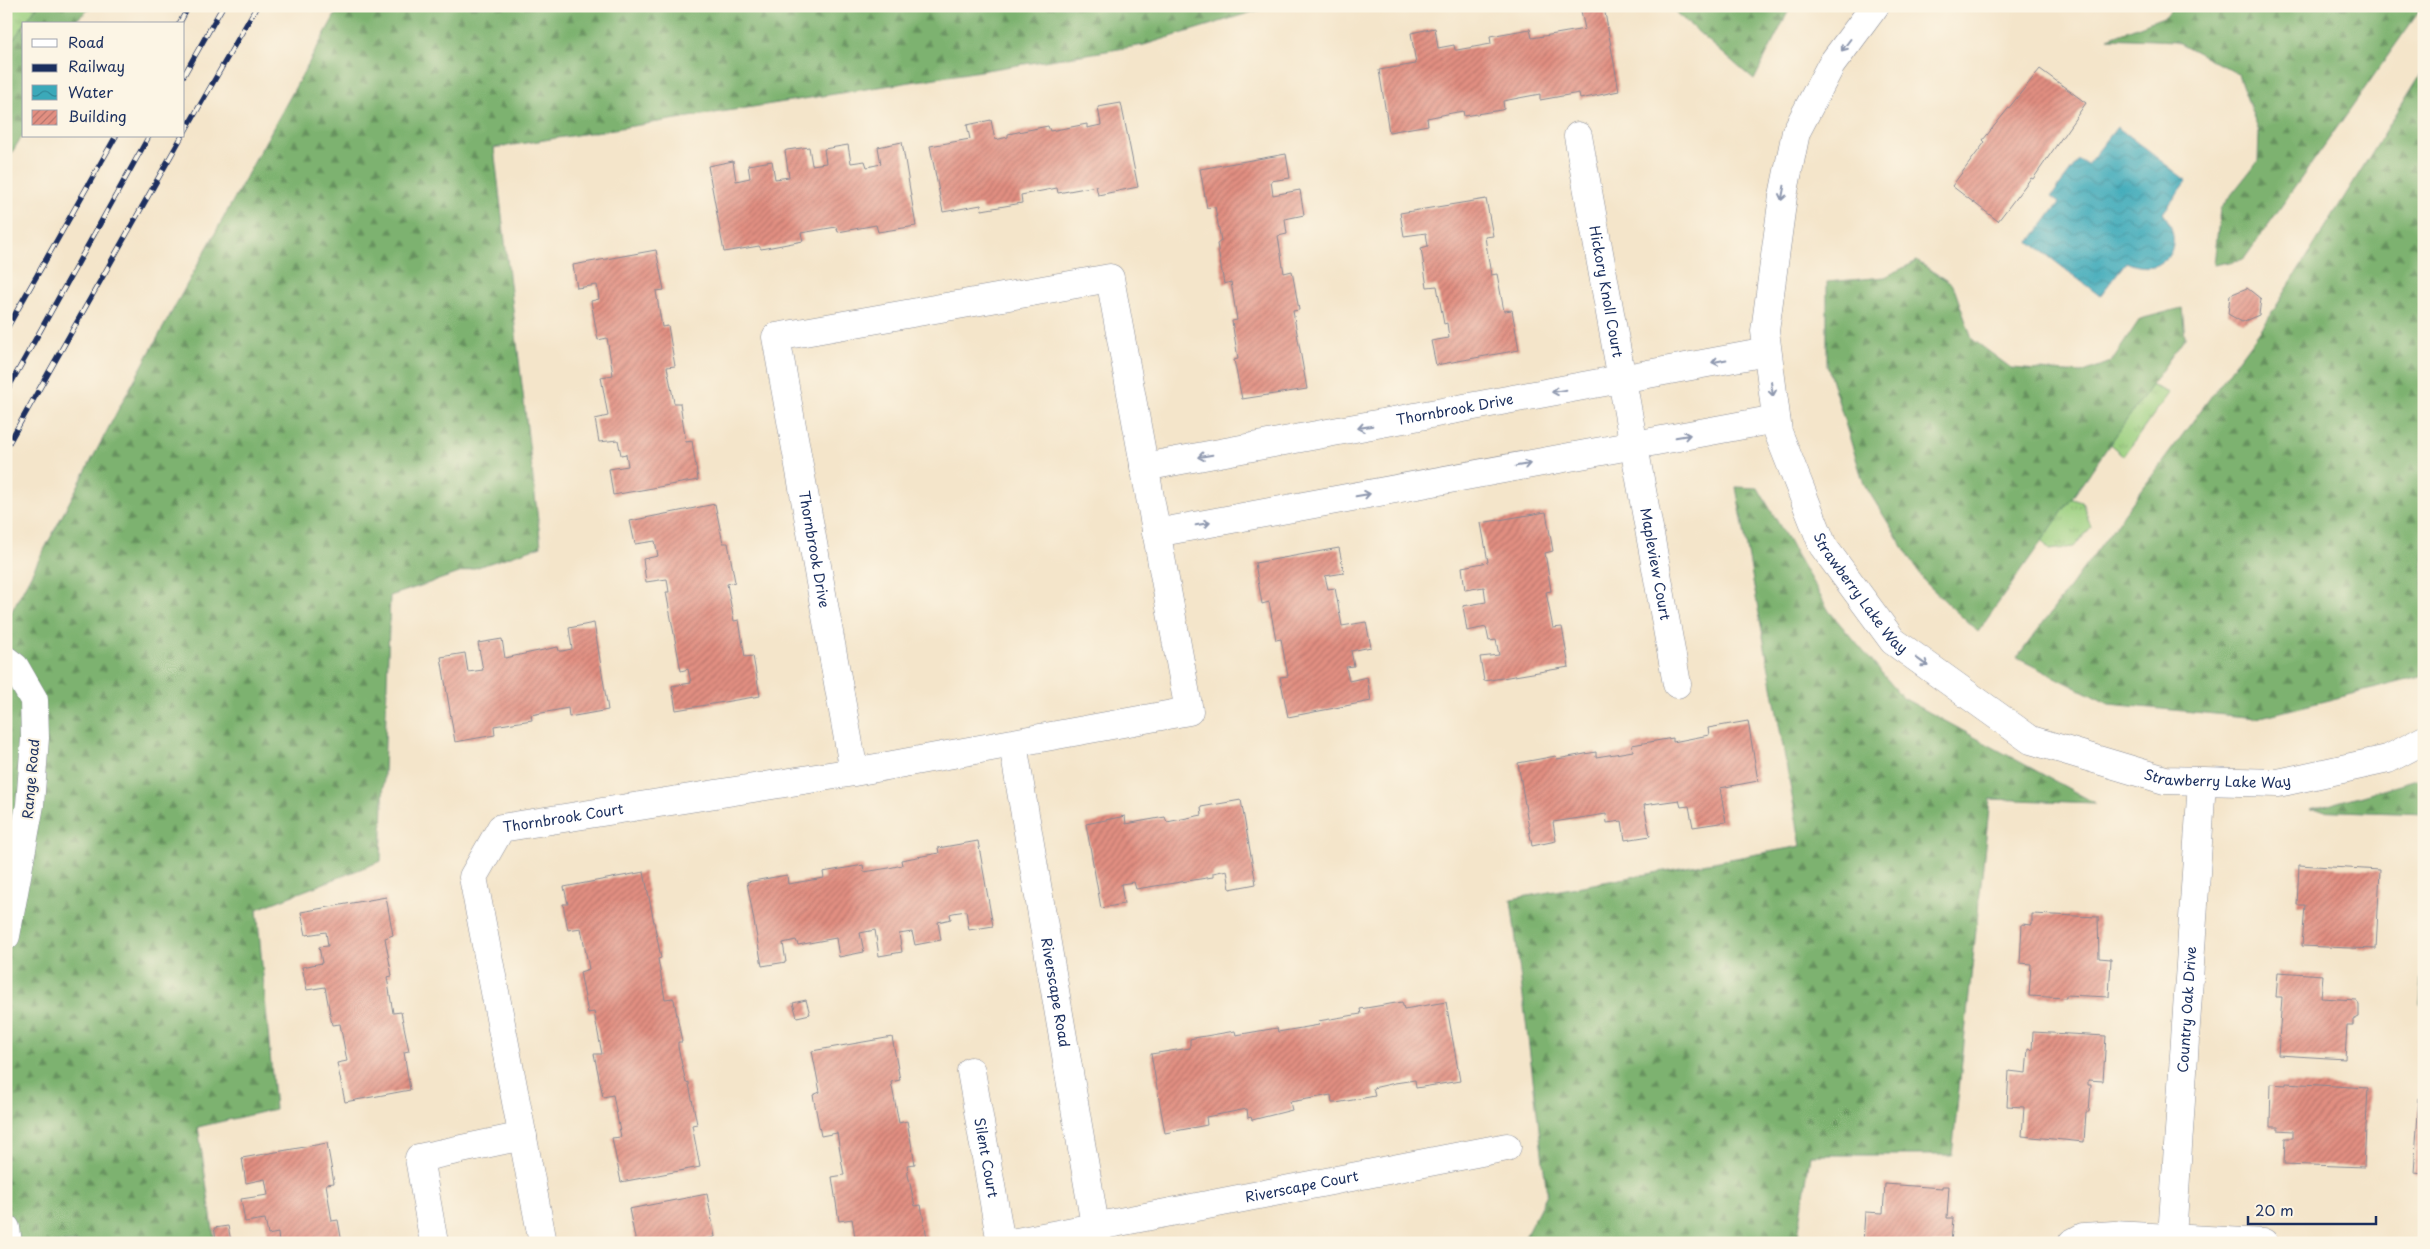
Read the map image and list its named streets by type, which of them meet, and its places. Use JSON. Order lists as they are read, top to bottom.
{
  "streets": {
    "street": [
      "Hickory Knoll Court",
      "Thornbrook Drive",
      "Mapleview Court",
      "Strawberry Lake Way",
      "Range Road",
      "Thornbrook Court",
      "Riverscape Road",
      "Country Oak Drive",
      "Silent Court",
      "Riverscape Court"
    ]
  },
  "crossings": [
    ["Hickory Knoll Court", "Thornbrook Drive"],
    ["Hickory Knoll Court", "Mapleview Court"],
    ["Thornbrook Drive", "Strawberry Lake Way"],
    ["Thornbrook Drive", "Thornbrook Court"],
    ["Thornbrook Drive", "Riverscape Road"],
    ["Strawberry Lake Way", "Country Oak Drive"],
    ["Riverscape Road", "Riverscape Court"]
  ],
  "one_way": ["Strawberry Lake Way"],
  "legend": [
    "Road",
    "Railway",
    "Water",
    "Building"
  ],
  "scale_bar": "20 m"
}
